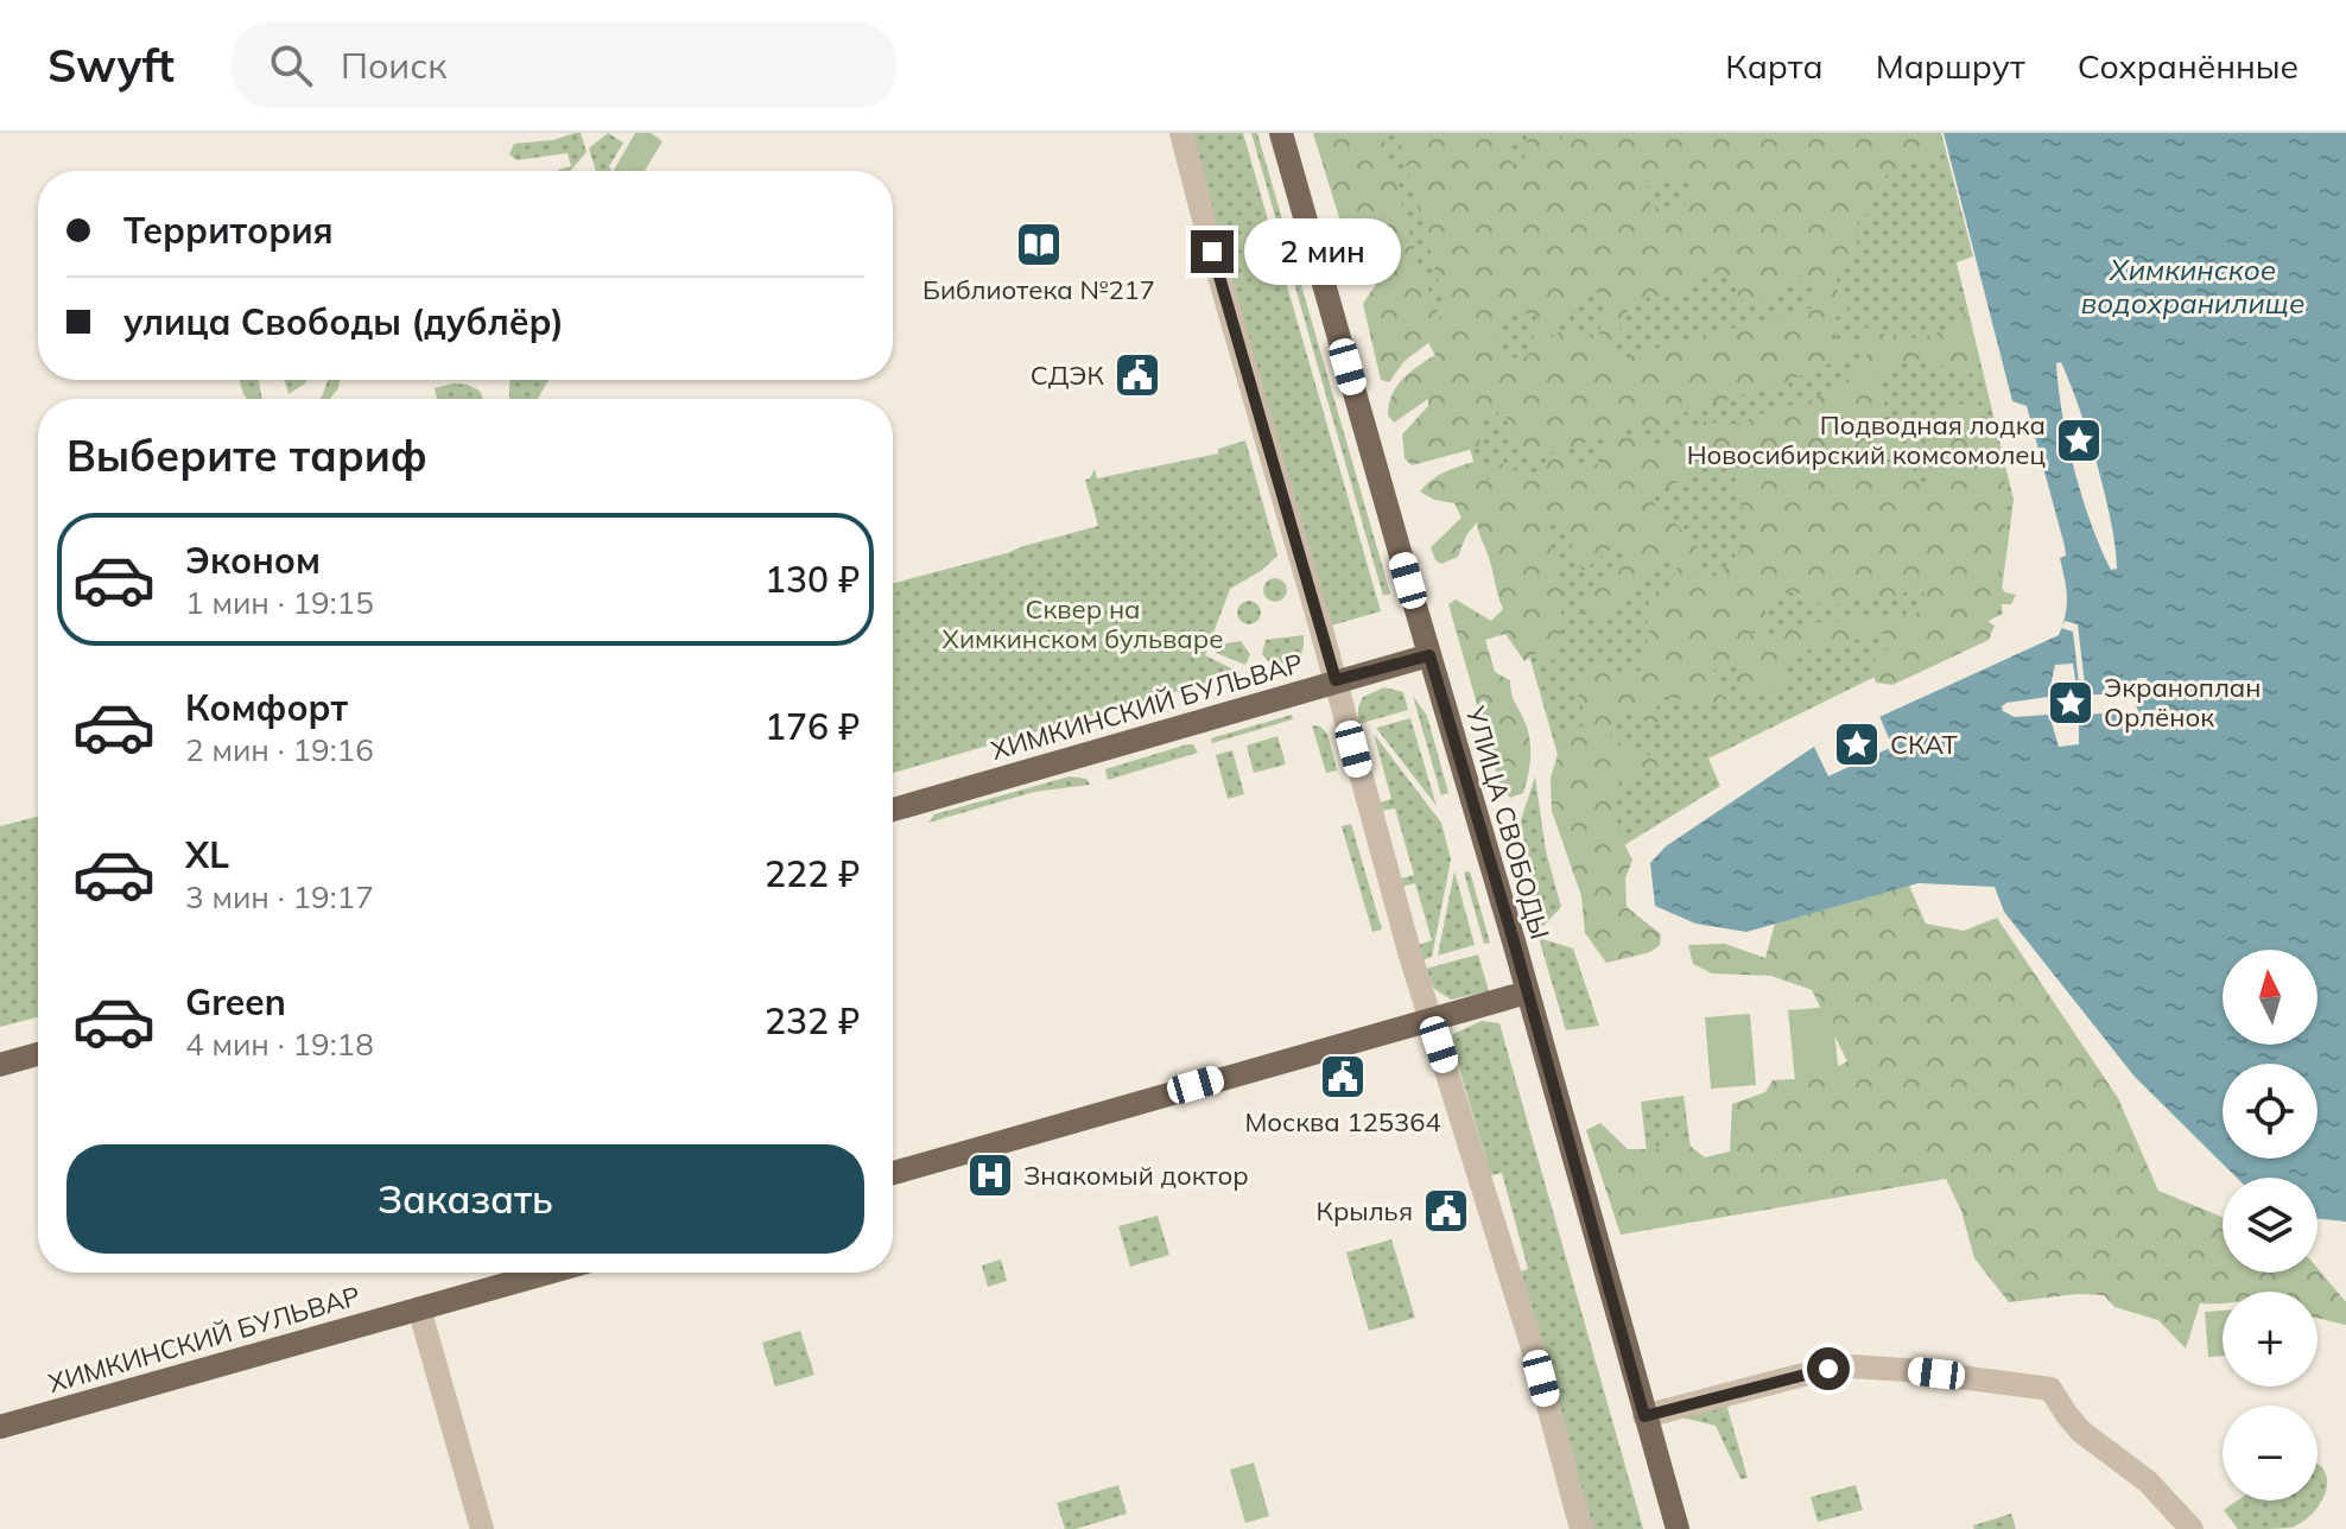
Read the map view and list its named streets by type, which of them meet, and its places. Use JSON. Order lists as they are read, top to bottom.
{
  "streets": {
    "main road": ["ХИМКИНСКИЙ БУЛЬВАР", "УЛИЦА СВОБОДЫ"]
  },
  "crossings": [
    ["ХИМКИНСКИЙ БУЛЬВАР", "УЛИЦА СВОБОДЫ"]
  ],
  "water": ["Химкинское водохранилище"],
  "parks": ["Сквер на Химкинском бульваре"],
  "places": {
    "library": ["Библиотека №217"],
    "public building": ["СДЭК", "Москва 125364", "Крылья"],
    "place": ["Подводная лодка Новосибирский комсомолец", "Экраноплан Орлёнок", "СКАТ"],
    "hospital": ["Знакомый доктор"]
  },
  "north": "top",
  "page": {
    "header": "Swyft",
    "search": "Поиск",
    "nav": ["Карта", "Маршрут", "Сохранённые"],
    "banner": ["Территория", "улица Свободы (дублёр)"],
    "bubble": "2 мин",
    "heading": "Выберите тариф",
    "list": [
      {
        "name": "Эконом",
        "note": "1 мин · 19:15",
        "value": "130 ₽"
      },
      {
        "name": "Комфорт",
        "note": "2 мин · 19:16",
        "value": "176 ₽"
      },
      {
        "name": "XL",
        "note": "3 мин · 19:17",
        "value": "222 ₽"
      },
      {
        "name": "Green",
        "note": "4 мин · 19:18",
        "value": "232 ₽"
      }
    ],
    "map_buttons": ["+", "−"],
    "buttons": "Заказать"
  }
}
